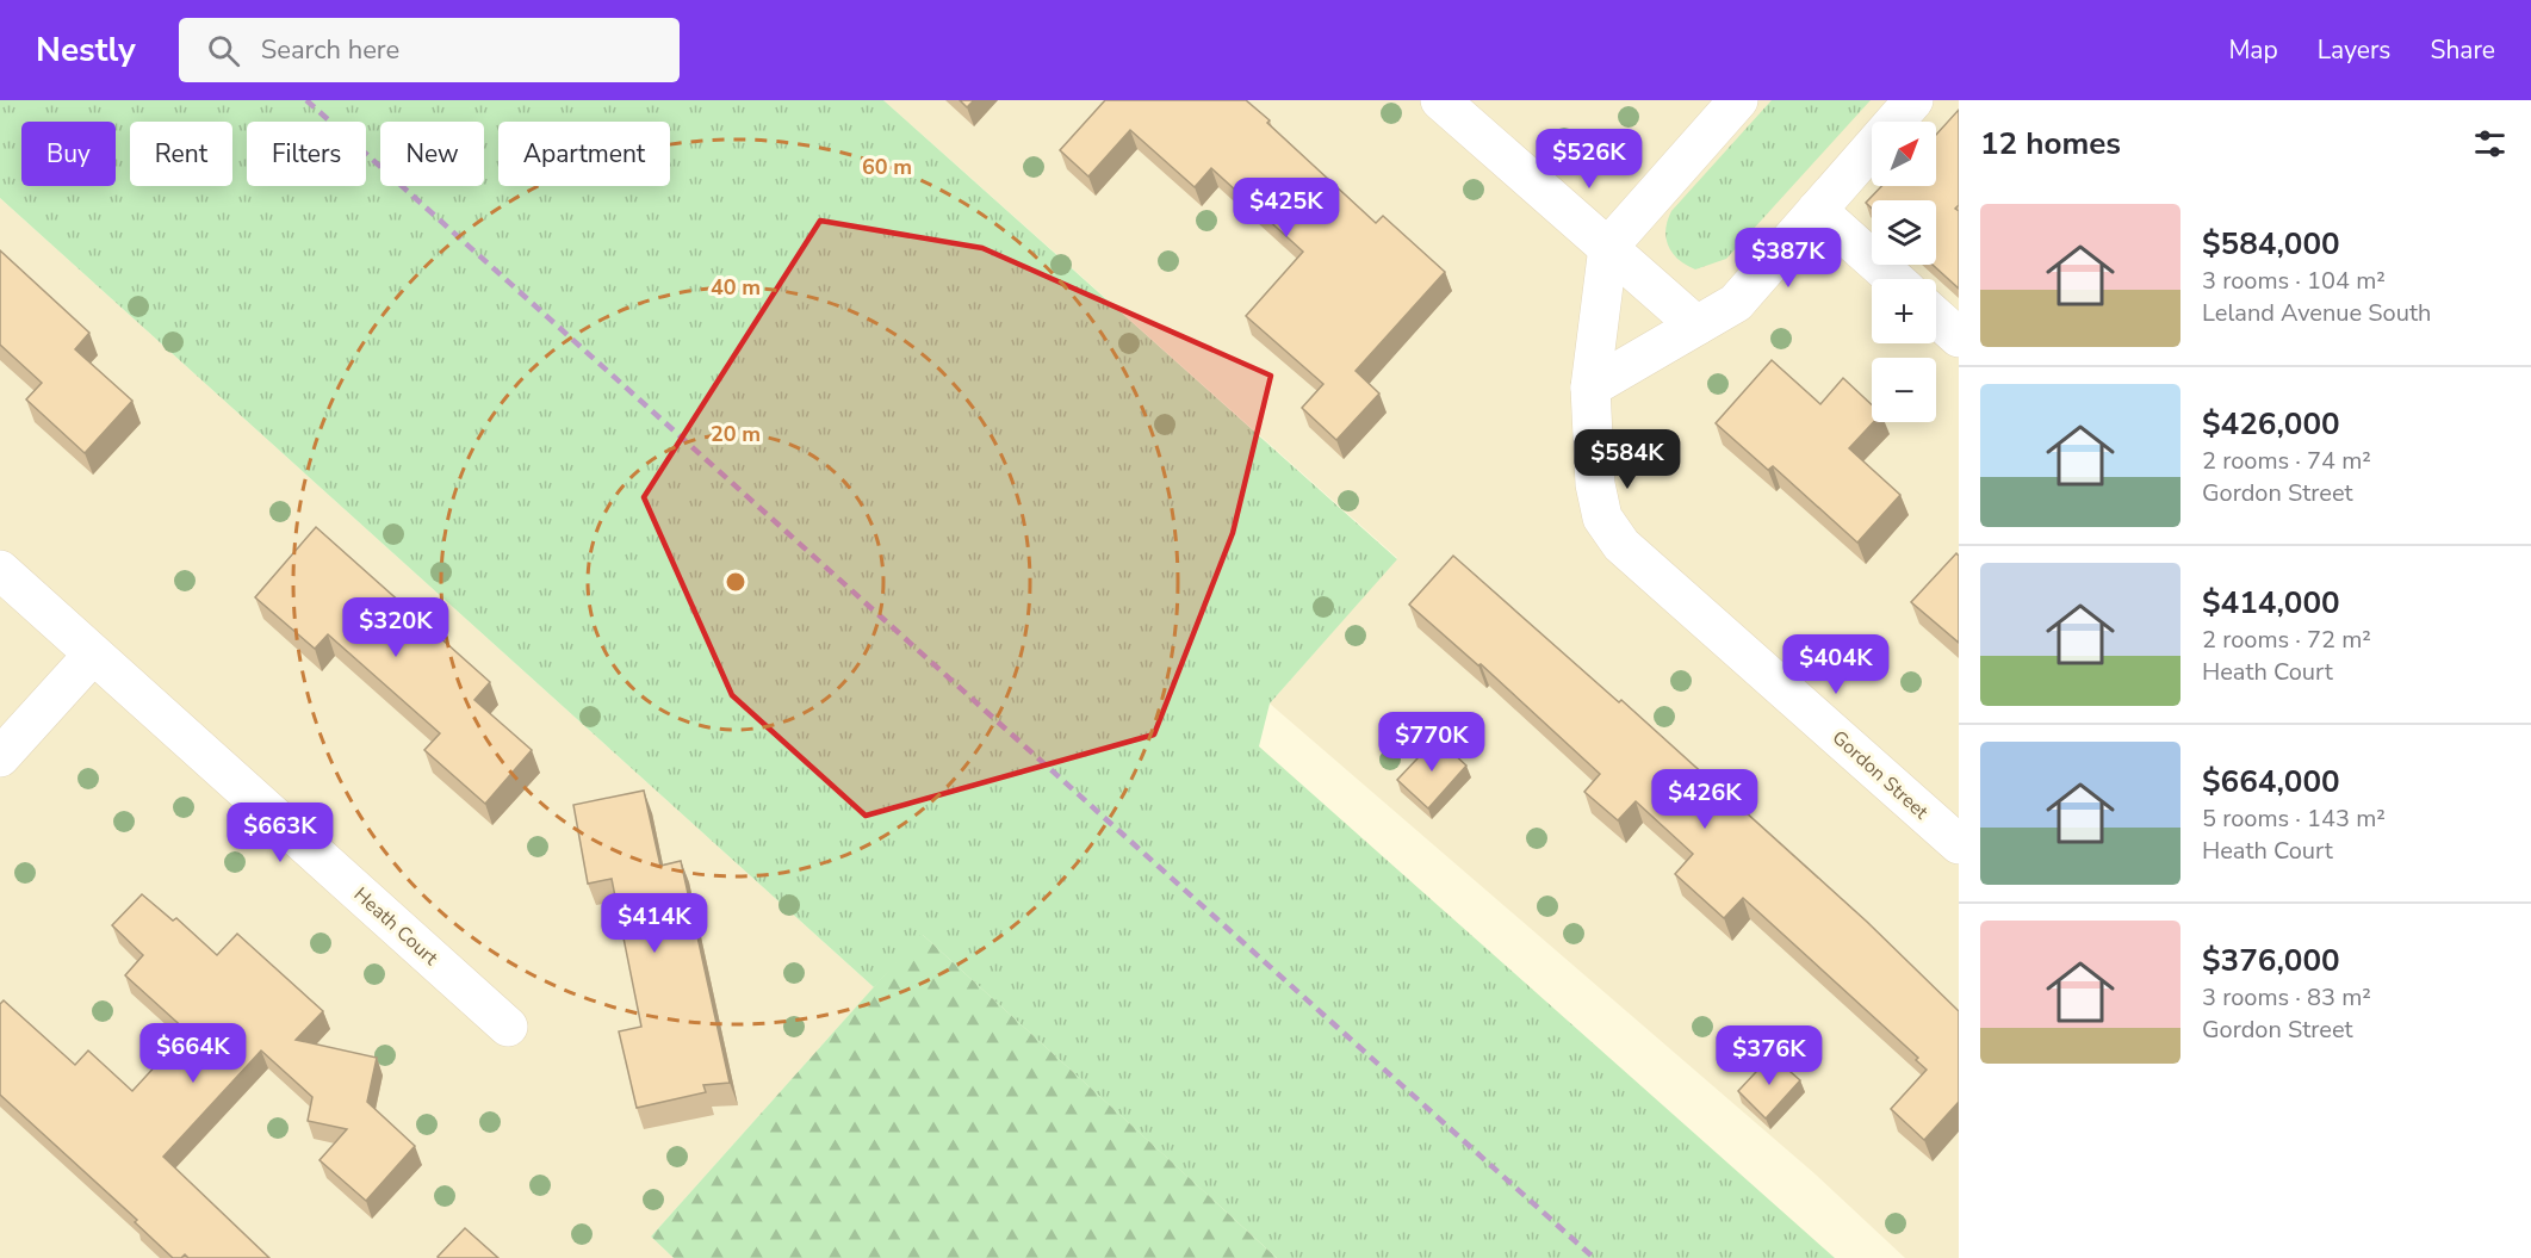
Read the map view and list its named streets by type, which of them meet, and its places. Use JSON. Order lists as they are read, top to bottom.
{
  "streets": {
    "street": ["Gordon Street", "Heath Court"]
  },
  "north": "top right",
  "page": {
    "header": "Nestly",
    "search": "Search here",
    "nav": ["Map", "Layers", "Share"],
    "heading": "12 homes",
    "map_buttons": ["+", "−"],
    "chip": [
      "Buy",
      "Rent",
      "Filters",
      "New",
      "Apartment"
    ],
    "price": [
      "$526K",
      "$425K",
      "$387K",
      "$584K",
      "$320K",
      "$404K",
      "$770K",
      "$426K",
      "$663K",
      "$414K",
      "$664K",
      "$376K"
    ],
    "list": [
      {
        "name": "$584,000",
        "note": "3 rooms · 104 m² · Leland Avenue South"
      },
      {
        "name": "$426,000",
        "note": "2 rooms · 74 m² · Gordon Street"
      },
      {
        "name": "$414,000",
        "note": "2 rooms · 72 m² · Heath Court"
      },
      {
        "name": "$664,000",
        "note": "5 rooms · 143 m² · Heath Court"
      },
      {
        "name": "$376,000",
        "note": "3 rooms · 83 m² · Gordon Street"
      }
    ]
  },
  "rings": ["60 m", "40 m", "20 m"]
}
